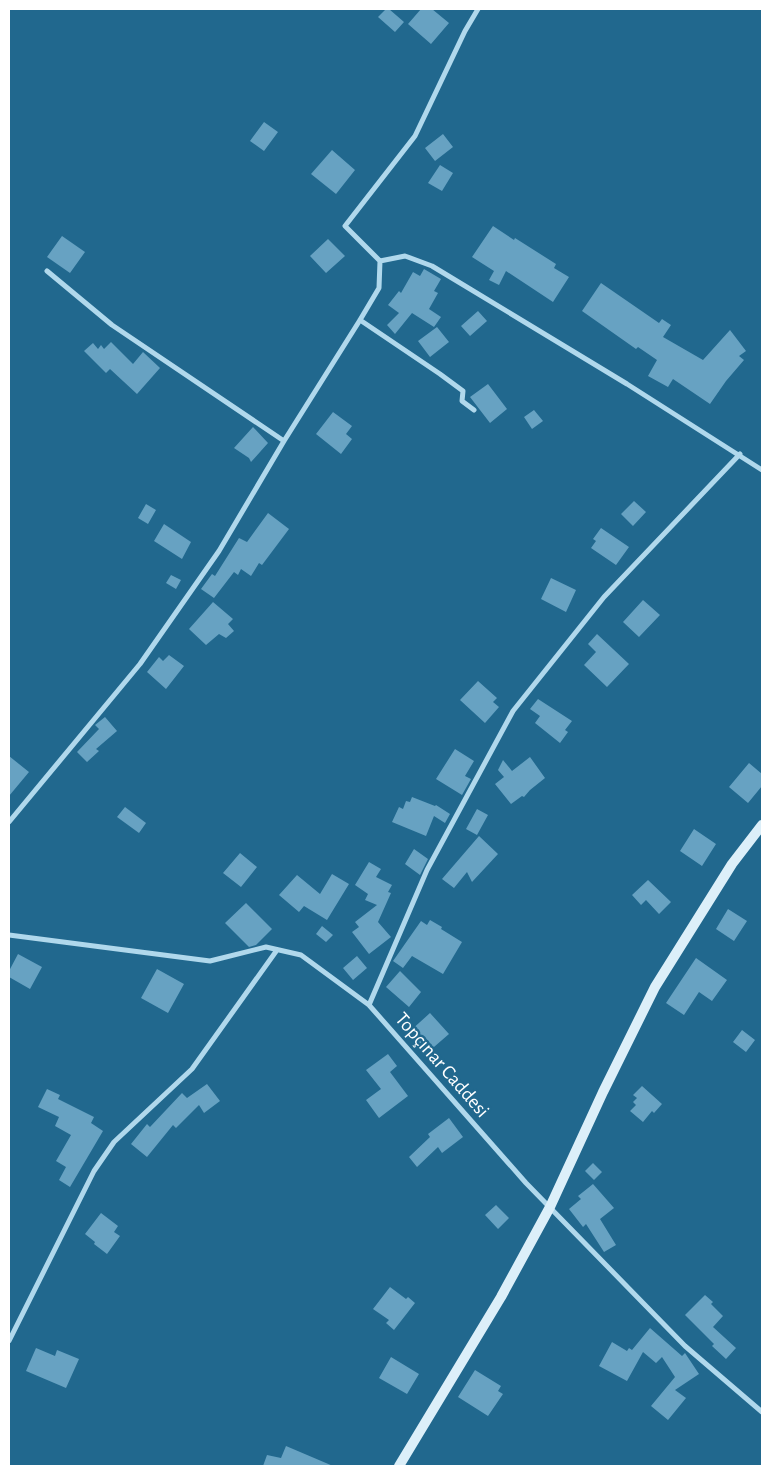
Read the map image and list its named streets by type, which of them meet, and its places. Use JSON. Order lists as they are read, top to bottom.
{
  "streets": {
    "street": ["Topçınar Caddesi"]
  }
}
